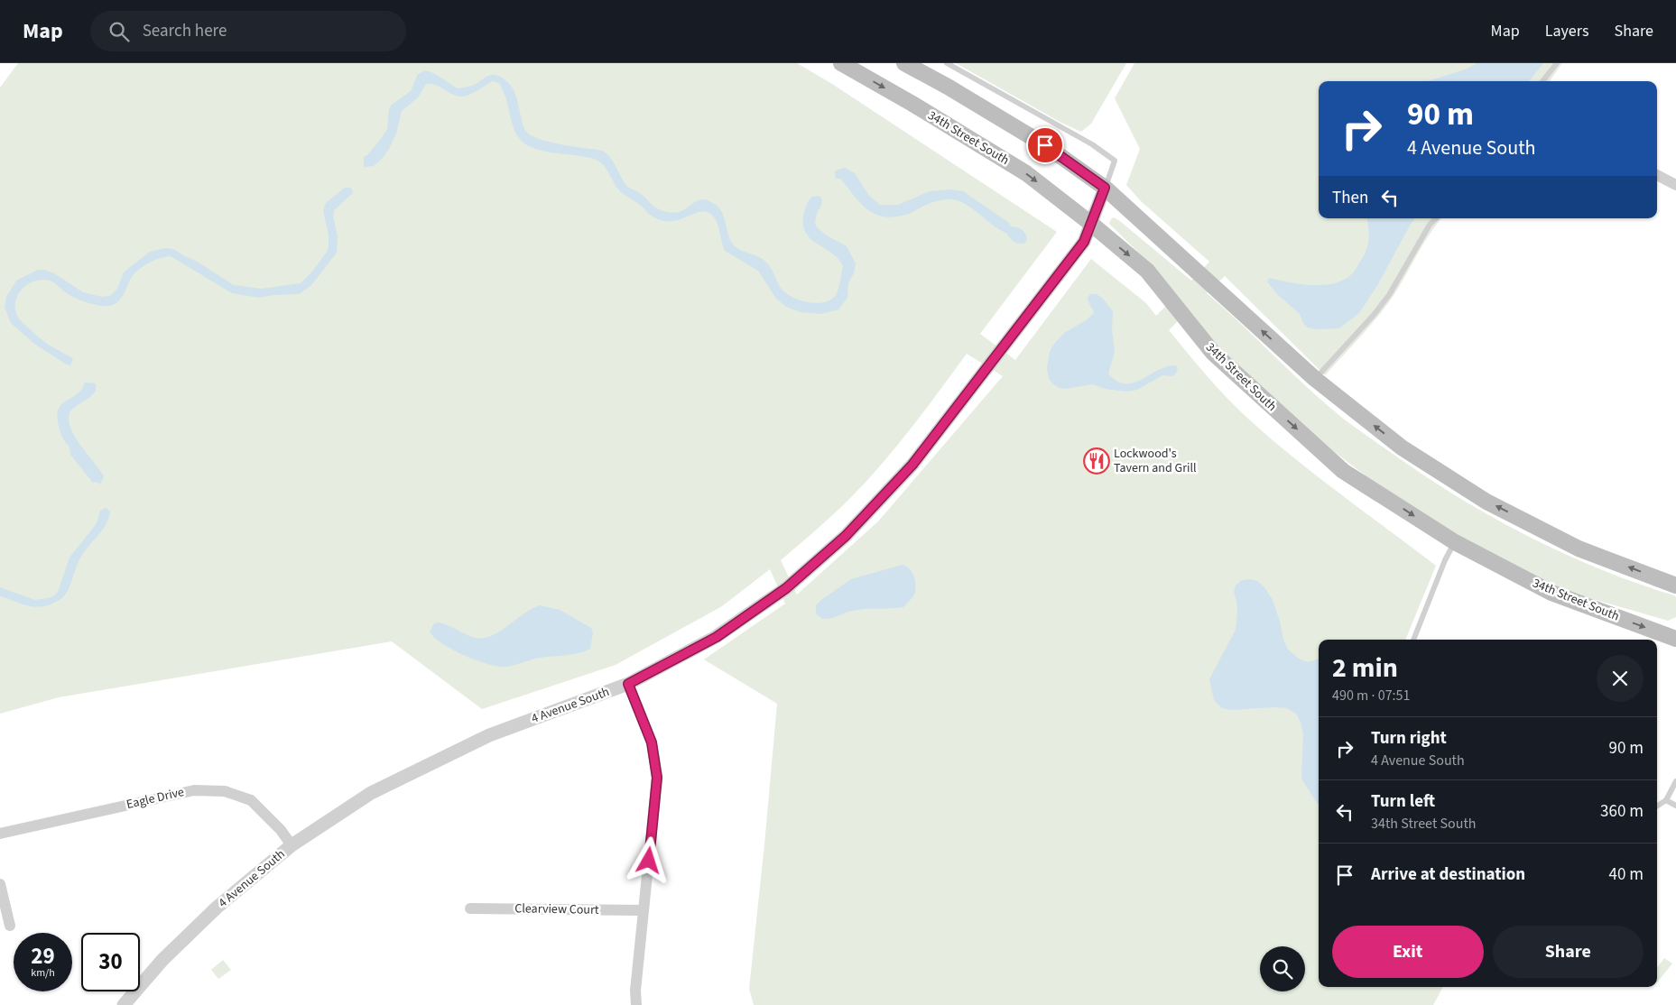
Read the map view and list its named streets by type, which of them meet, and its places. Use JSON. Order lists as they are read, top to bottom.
{
  "streets": {
    "main road": ["34th Street South"],
    "street": ["4 Avenue South", "Eagle Drive", "Clearview Court"]
  },
  "crossings": [
    ["34th Street South", "4 Avenue South"],
    ["4 Avenue South", "Eagle Drive"]
  ],
  "places": {
    "restaurant": ["Lockwood's Tavern and Grill"]
  },
  "page": {
    "header": "Map",
    "search": "Search here",
    "nav": ["Map", "Layers", "Share"],
    "turn": ["90 m", "4 Avenue South"],
    "then": "Then",
    "heading": ["2 min", "490 m · 07:51"],
    "list": [
      {
        "name": "Turn right",
        "note": "4 Avenue South",
        "value": "90 m"
      },
      {
        "name": "Turn left",
        "note": "34th Street South",
        "value": "360 m"
      },
      {
        "name": "Arrive at destination",
        "value": "40 m"
      }
    ],
    "buttons": ["Exit", "Share"],
    "speed": "29 km/h",
    "limit": "30"
  }
}
